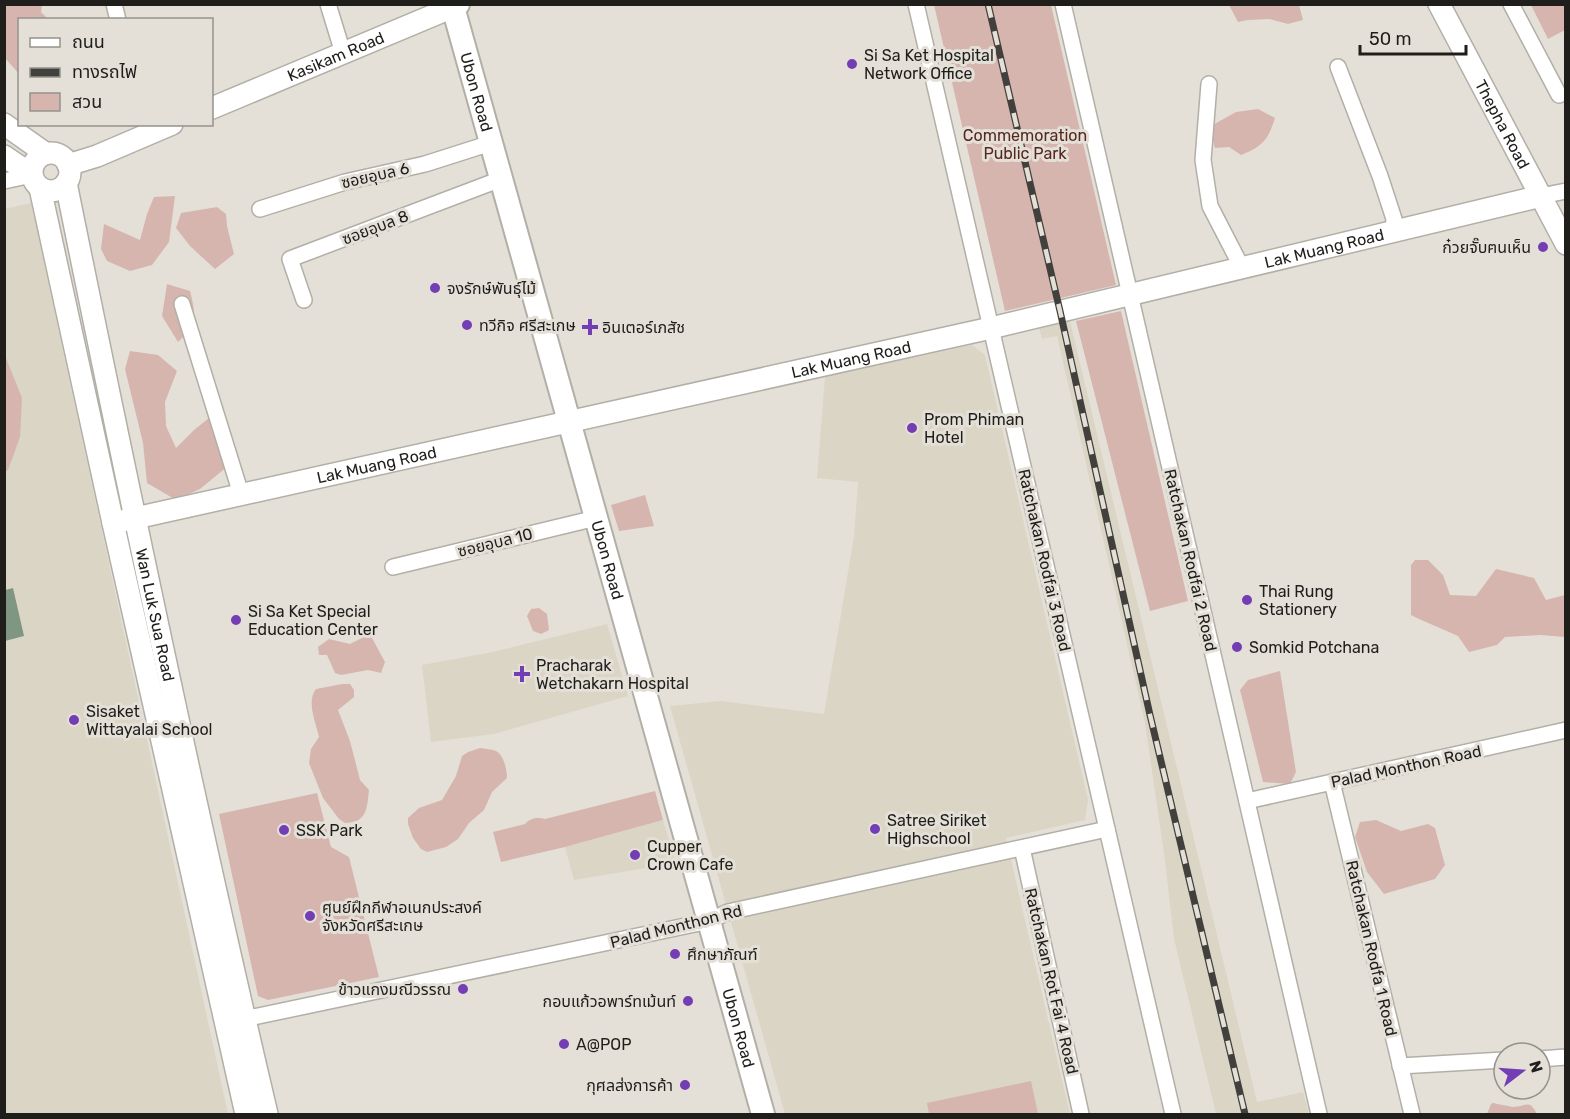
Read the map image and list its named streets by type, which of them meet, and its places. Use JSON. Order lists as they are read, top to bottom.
{
  "streets": {
    "main road": ["Ubon Road"],
    "street": [
      "Kasikam Road",
      "Thepha Road",
      "ซอยอุบล 6",
      "ซอยอุบล 8",
      "Lak Muang Road",
      "ซอยอุบล 10",
      "Ratchakan Rodfai 3 Road",
      "Ratchakan Rodfai 2 Road",
      "Wan Luk Sua Road",
      "Palad Monthon Road",
      "Palad Monthon Rd",
      "Ratchakan Rodfa 1 Road",
      "Ratchakan Rot Fai 4 Road"
    ]
  },
  "crossings": [
    ["Kasikam Road", "Ubon Road"],
    ["Ubon Road", "ซอยอุบล 6"],
    ["Ubon Road", "ซอยอุบล 8"],
    ["Ubon Road", "Lak Muang Road"],
    ["Ubon Road", "ซอยอุบล 10"],
    ["Ubon Road", "Palad Monthon Rd"],
    ["Thepha Road", "Lak Muang Road"],
    ["Lak Muang Road", "Ratchakan Rodfai 3 Road"],
    ["Lak Muang Road", "Ratchakan Rodfai 2 Road"],
    ["Lak Muang Road", "Wan Luk Sua Road"],
    ["Ratchakan Rodfai 3 Road", "Palad Monthon Rd"],
    ["Ratchakan Rodfai 2 Road", "Palad Monthon Road"],
    ["Wan Luk Sua Road", "Palad Monthon Rd"],
    ["Palad Monthon Road", "Ratchakan Rodfa 1 Road"],
    ["Palad Monthon Rd", "Ratchakan Rot Fai 4 Road"]
  ],
  "parks": ["Commemoration Public Park"],
  "places": {
    "other": [
      "Si Sa Ket Hospital Network Office",
      "ก๋วยจั๊บฅนเห็น",
      "จงรักษ์พันธุ์ไม้",
      "ทวีกิจ ศรีสะเกษ",
      "Prom Phiman Hotel",
      "Thai Rung Stationery",
      "Si Sa Ket Special Education Center",
      "Somkid Potchana",
      "Sisaket Wittayalai School",
      "Satree Siriket Highschool",
      "SSK Park",
      "Cupper Crown Cafe",
      "ศูนย์ฝึกกีฬาอเนกประสงค์ จังหวัดศรีสะเกษ",
      "ศึกษาภัณฑ์",
      "ข้าวแกงมณีวรรณ",
      "กอบแก้วอพาร์ทเม้นท์",
      "A@POP",
      "กุศลส่งการค้า"
    ],
    "health": ["อินเตอร์เภสัช", "Pracharak Wetchakarn Hospital"]
  },
  "legend": ["ถนน", "ทางรถไฟ", "สวน"],
  "scale_bar": "50 m",
  "north": "right"
}
